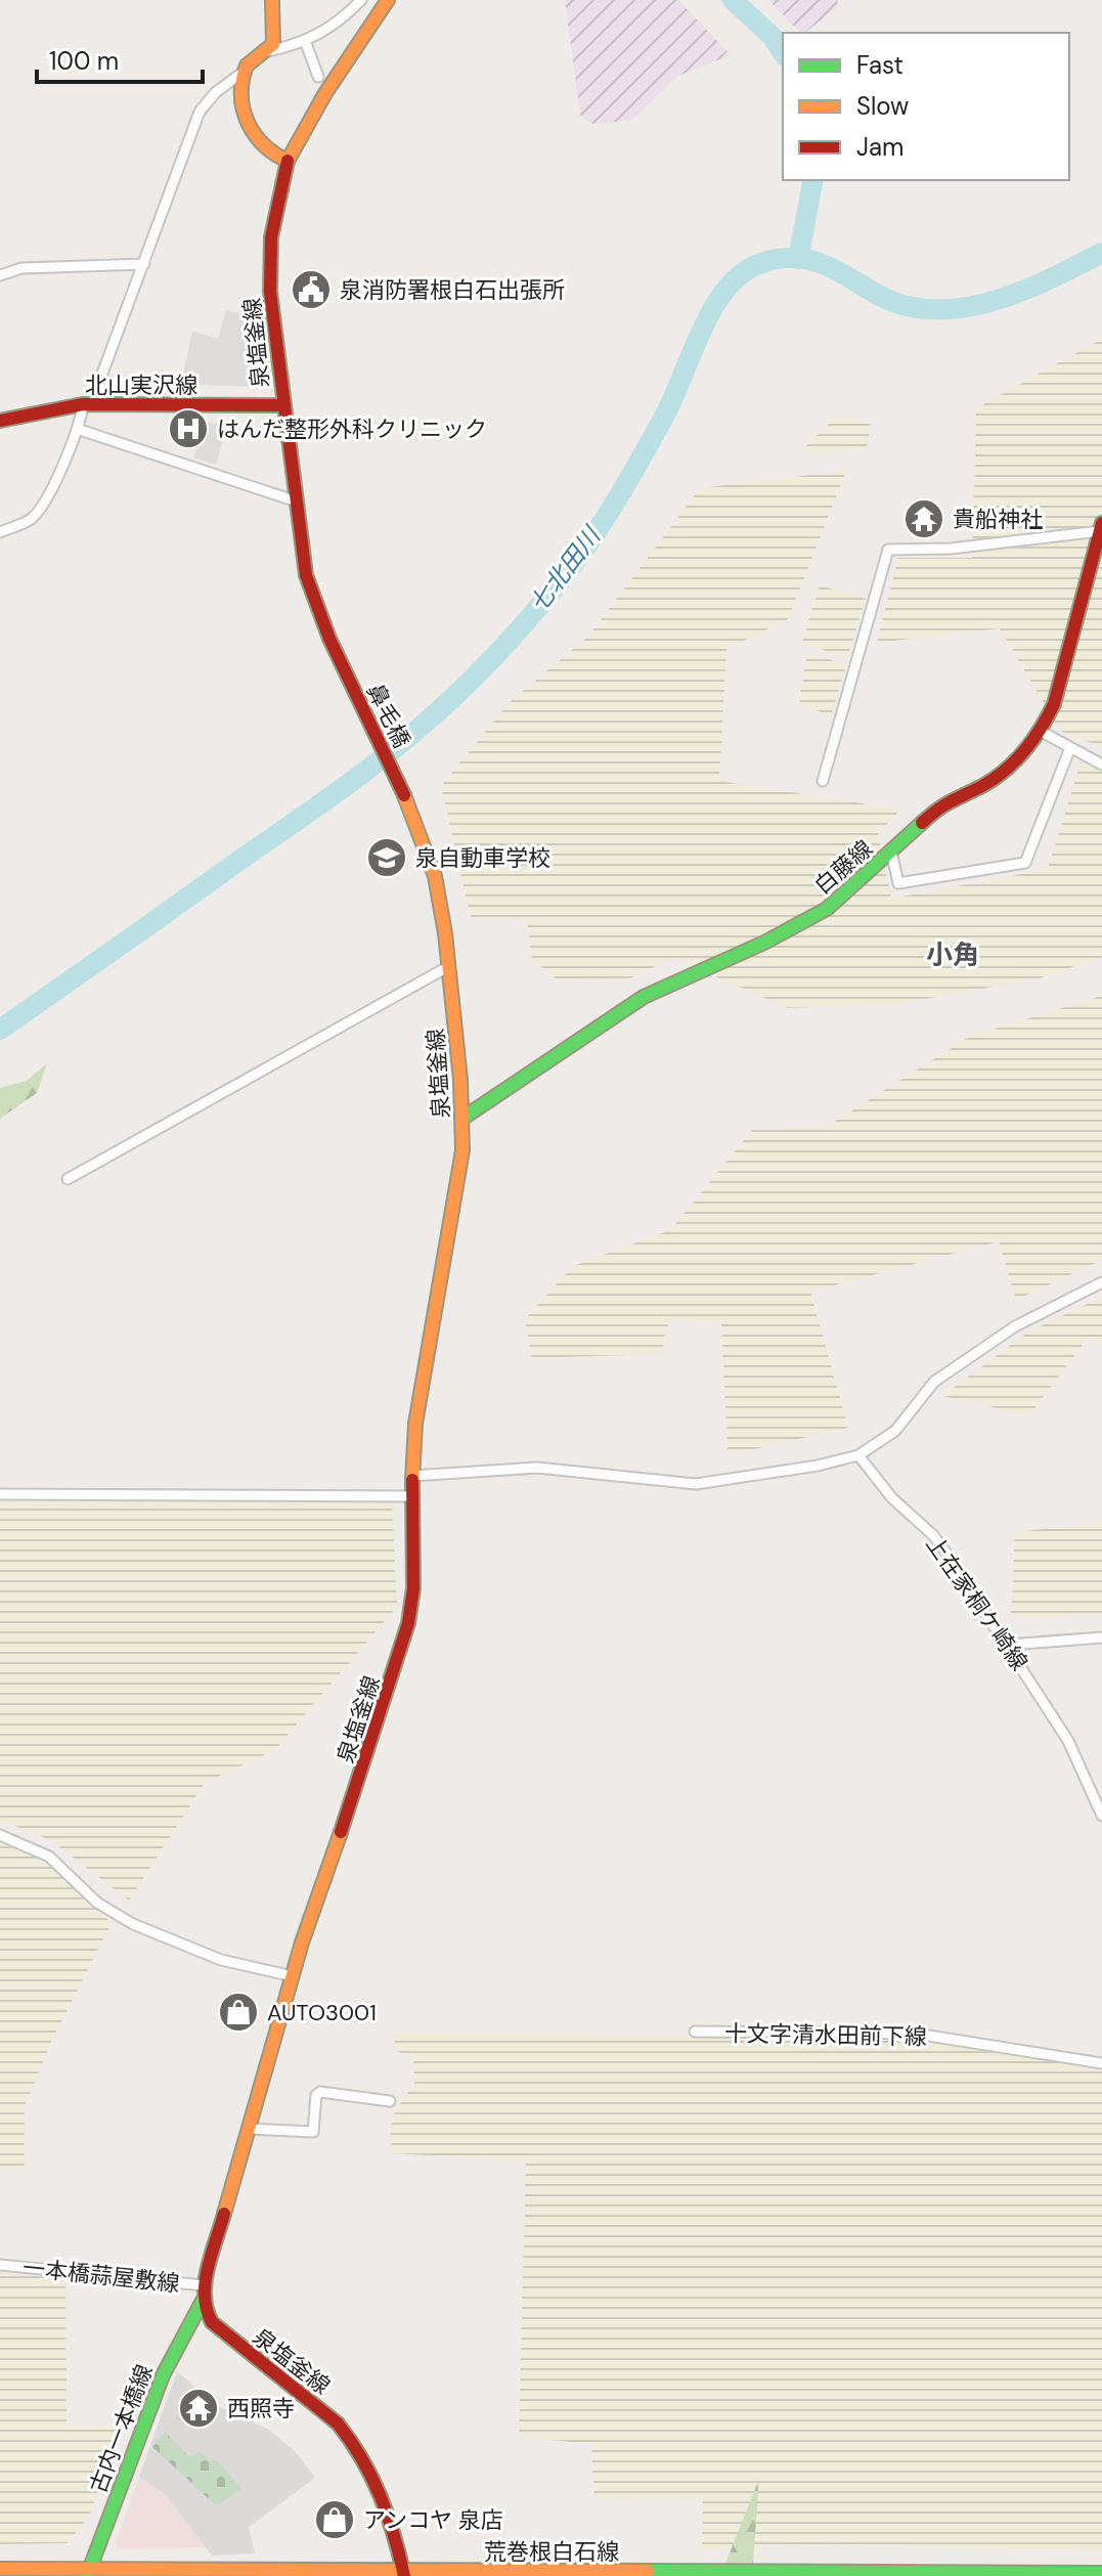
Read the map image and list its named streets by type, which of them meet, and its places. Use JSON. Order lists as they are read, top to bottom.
{
  "streets": {
    "main road": [
      "泉塩釜線",
      "北山実沢線",
      "鼻毛橋",
      "白藤線",
      "古内一本橋線",
      "荒巻根白石線"
    ],
    "street": ["上在家桐ケ崎線", "十文字清水田前下線", "一本橋蒜屋敷線"]
  },
  "crossings": [
    ["泉塩釜線", "北山実沢線"],
    ["泉塩釜線", "鼻毛橋"],
    ["泉塩釜線", "白藤線"],
    ["泉塩釜線", "一本橋蒜屋敷線"],
    ["泉塩釜線", "古内一本橋線"],
    ["泉塩釜線", "荒巻根白石線"],
    ["古内一本橋線", "荒巻根白石線"]
  ],
  "districts": ["小角"],
  "water": ["七北田川"],
  "places": {
    "public building": ["泉消防署根白石出張所"],
    "hospital": ["はんだ整形外科クリニック"],
    "temple": ["貴船神社", "西照寺"],
    "school or university": ["泉自動車学校"],
    "shop": ["AUTO3001", "アンコヤ 泉店"]
  },
  "legend": ["Fast", "Slow", "Jam"],
  "scale_bar": "100 m"
}
